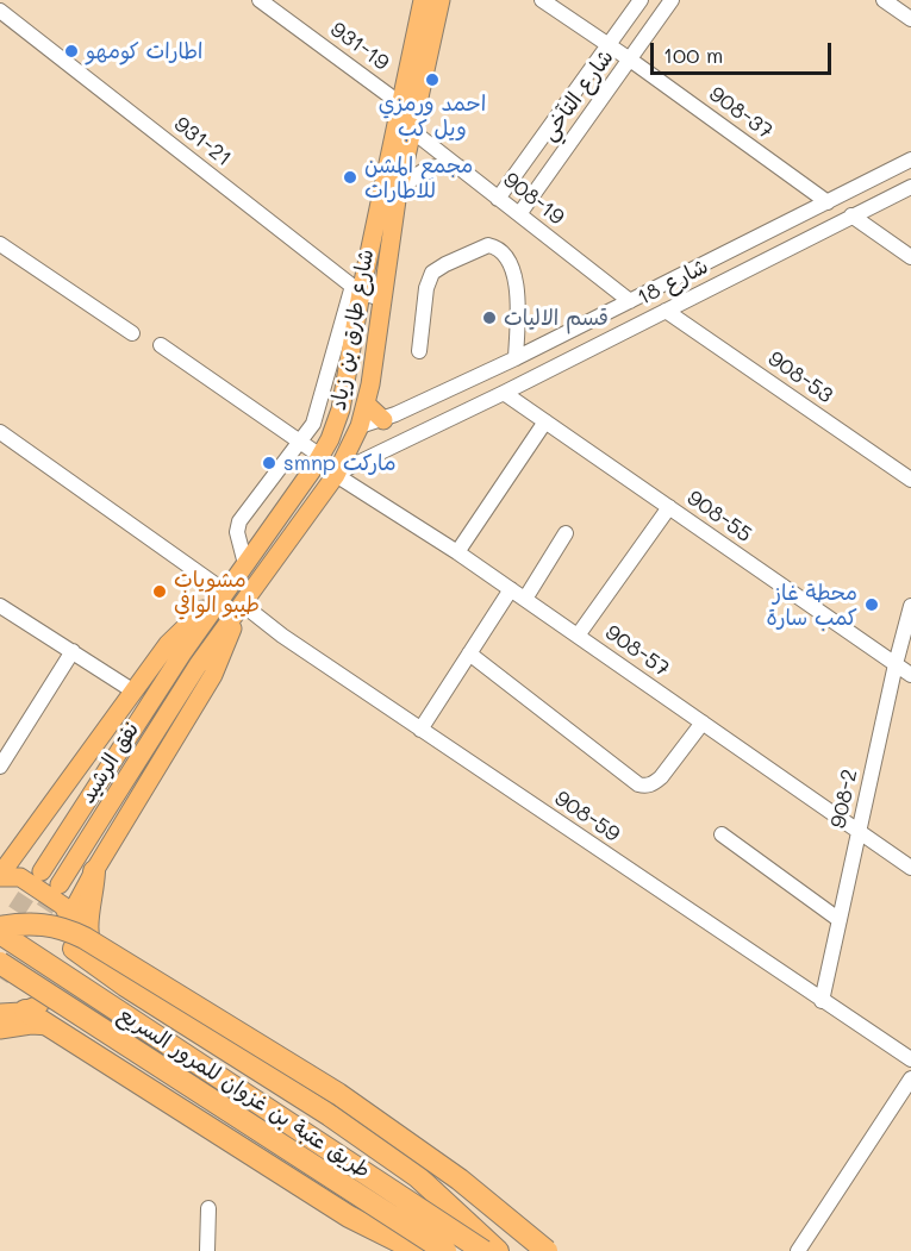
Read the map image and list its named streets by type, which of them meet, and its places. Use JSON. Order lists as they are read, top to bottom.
{
  "streets": {
    "highway": ["طريق عتبة بن غزوان للمرور السريع"],
    "main road": ["شارع طارق بن زياد", "نفق الرشيد"],
    "street": [
      "931-19",
      "شارع التآخي",
      "908-37",
      "931-21",
      "908-19",
      "شارع 18",
      "908-53",
      "908-55",
      "908-57",
      "908-2",
      "908-59"
    ]
  },
  "crossings": [
    ["931-19", "شارع طارق بن زياد"],
    ["شارع التآخي", "908-37"],
    ["شارع التآخي", "908-19"],
    ["908-37", "شارع 18"],
    ["931-21", "شارع طارق بن زياد"],
    ["908-19", "شارع 18"],
    ["908-19", "شارع طارق بن زياد"],
    ["شارع 18", "شارع طارق بن زياد"],
    ["شارع 18", "908-53"],
    ["شارع 18", "908-55"],
    ["شارع 18", "908-57"],
    ["شارع طارق بن زياد", "908-57"],
    ["شارع طارق بن زياد", "نفق الرشيد"],
    ["شارع طارق بن زياد", "908-59"],
    ["908-55", "908-2"],
    ["908-57", "908-2"],
    ["908-2", "908-59"]
  ],
  "places": [
    "اطارات كومهو",
    "احمد ورمزي ويل كب",
    "مجمع المشن للاطارات",
    "قسم الاليات",
    "smnp ماركت",
    "مشويات طيبو الوافي",
    "محطة غاز كمب سارة"
  ],
  "scale_bar": "100 m"
}
